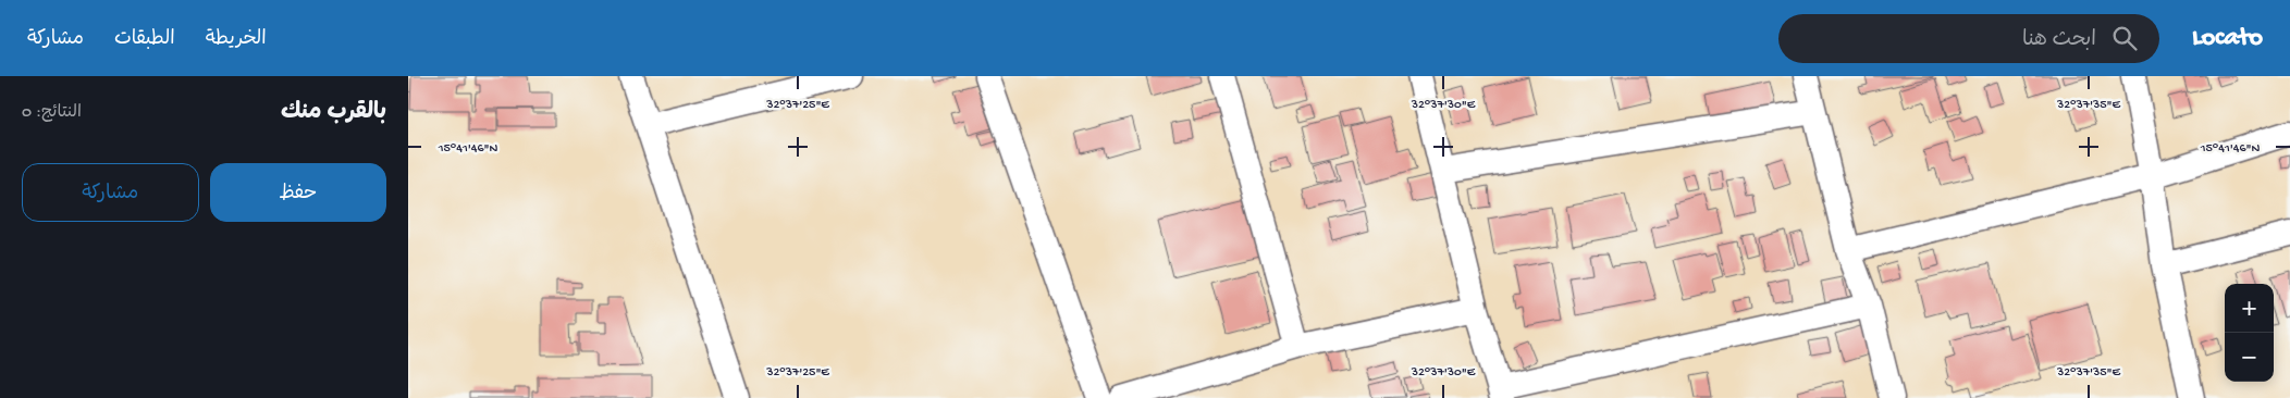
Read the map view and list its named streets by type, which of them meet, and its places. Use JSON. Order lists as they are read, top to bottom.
{
  "page": {
    "header": "Locato",
    "search": "ابحث هنا",
    "nav": ["الخريطة", "الطبقات", "مشاركة"],
    "heading": ["بالقرب منك", "النتائج: 0"],
    "buttons": ["حفظ", "مشاركة"],
    "map_buttons": ["+", "−"]
  },
  "coordinates": [
    "32°37'25\"E",
    "32°37'30\"E",
    "32°37'35\"E",
    "15°41'46\"N"
  ]
}
